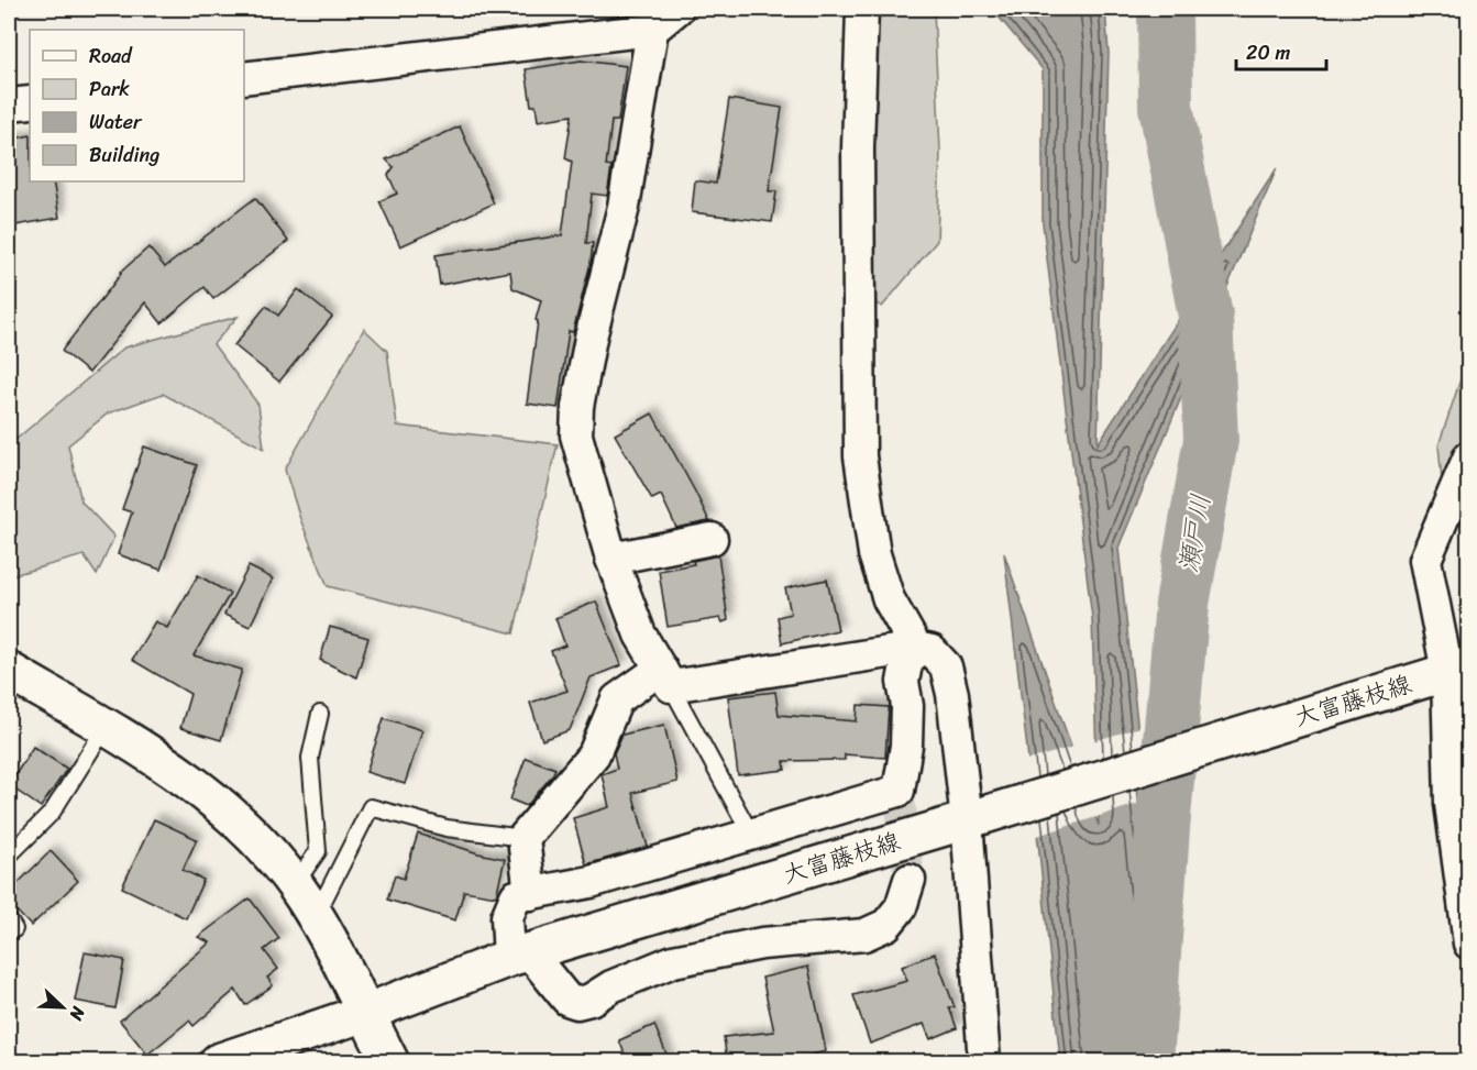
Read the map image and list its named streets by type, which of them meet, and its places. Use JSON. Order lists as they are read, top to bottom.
{
  "streets": {
    "main road": ["大富藤枝線"]
  },
  "water": ["瀬戸川"],
  "legend": [
    "Road",
    "Park",
    "Water",
    "Building"
  ],
  "scale_bar": "20 m",
  "north": "bottom right"
}
